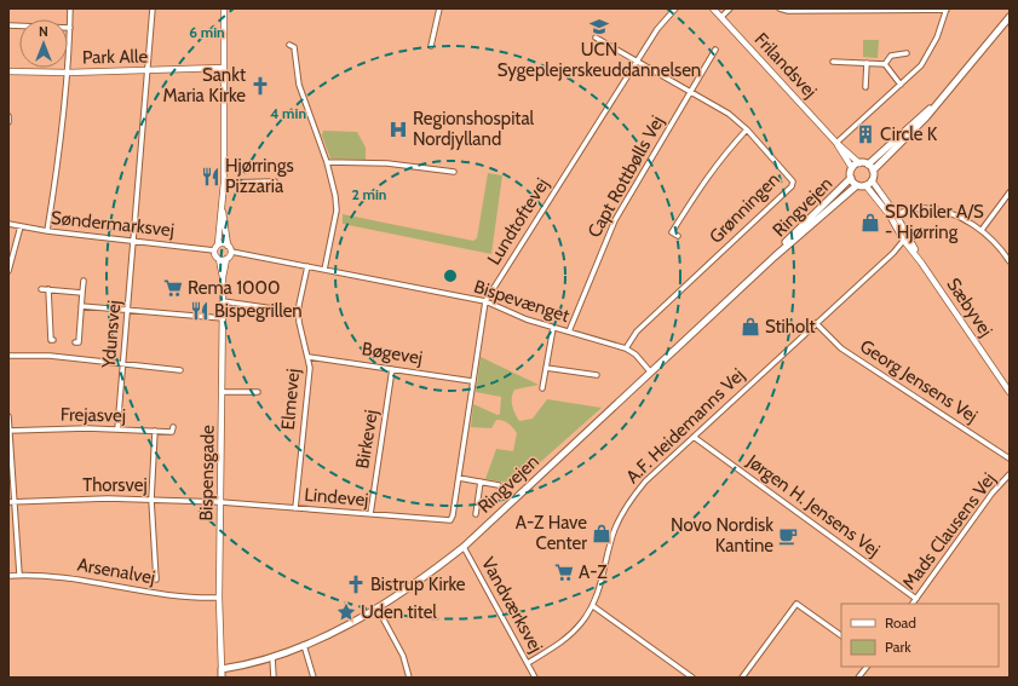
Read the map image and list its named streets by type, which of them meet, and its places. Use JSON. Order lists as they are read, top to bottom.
{
  "streets": {
    "main road": ["Ringvejen"],
    "street": [
      "Park Alle",
      "Frilandsvej",
      "Capt Rottbølls Vej",
      "Grønningen",
      "Lundtoftevej",
      "Søndermarksvej",
      "Bispevænget",
      "Sæbyvej",
      "Ydunsvej",
      "Bøgevej",
      "Georg Jensens Vej",
      "Elmevej",
      "Frejasvej",
      "A.F. Heidemanns Vej",
      "Birkevej",
      "Bispensgade",
      "Thorsvej",
      "Lindevej",
      "Jørgen H. Jensens Vej",
      "Mads Clausens Vej",
      "Arsenalvej",
      "Vandværksvej"
    ]
  },
  "crossings": [
    ["Park Alle", "Ydunsvej"],
    ["Frilandsvej", "Ringvejen"],
    ["Frilandsvej", "Sæbyvej"],
    ["Capt Rottbølls Vej", "Grønningen"],
    ["Capt Rottbølls Vej", "Bispevænget"],
    ["Ringvejen", "Bispevænget"],
    ["Ringvejen", "Sæbyvej"],
    ["Ringvejen", "Bispensgade"],
    ["Ringvejen", "Vandværksvej"],
    ["Grønningen", "Lundtoftevej"],
    ["Grønningen", "Bispevænget"],
    ["Lundtoftevej", "Bispevænget"],
    ["Lundtoftevej", "Bøgevej"],
    ["Lundtoftevej", "Lindevej"],
    ["Søndermarksvej", "Bispevænget"],
    ["Søndermarksvej", "Ydunsvej"],
    ["Søndermarksvej", "Bispensgade"],
    ["Bispevænget", "Elmevej"],
    ["Bispevænget", "Bispensgade"],
    ["Sæbyvej", "A.F. Heidemanns Vej"],
    ["Ydunsvej", "Frejasvej"],
    ["Bøgevej", "Elmevej"],
    ["Bøgevej", "Birkevej"],
    ["Georg Jensens Vej", "A.F. Heidemanns Vej"],
    ["Elmevej", "Lindevej"],
    ["A.F. Heidemanns Vej", "Jørgen H. Jensens Vej"],
    ["A.F. Heidemanns Vej", "Vandværksvej"],
    ["Birkevej", "Lindevej"],
    ["Bispensgade", "Thorsvej"],
    ["Bispensgade", "Lindevej"],
    ["Bispensgade", "Arsenalvej"],
    ["Thorsvej", "Lindevej"],
    ["Jørgen H. Jensens Vej", "Mads Clausens Vej"]
  ],
  "places": {
    "school or university": ["UCN Sygeplejerskeuddannelsen"],
    "church": ["Sankt Maria Kirke", "Bistrup Kirke"],
    "hospital": ["Regionshospital Nordjylland"],
    "building": ["Circle K"],
    "restaurant": ["Hjørrings Pizzaria", "Bispegrillen"],
    "shop": ["SDKbiler A/S - Hjørring", "Stiholt", "A-Z Have Center"],
    "supermarket": ["Rema 1000", "A-Z"],
    "cafe": ["Novo Nordisk Kantine"],
    "place": ["Uden titel"]
  },
  "legend": ["Road", "Park"],
  "north": "top",
  "rings": ["6 min", "4 min", "2 min"]
}
